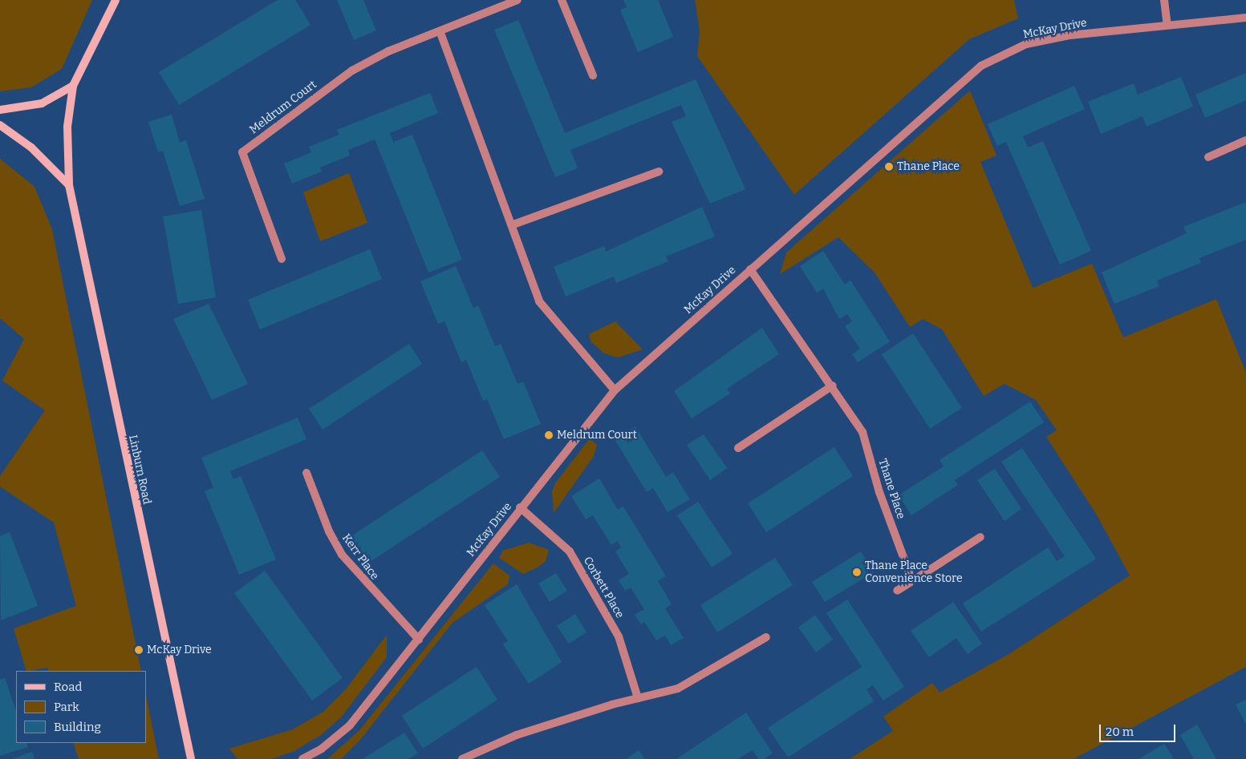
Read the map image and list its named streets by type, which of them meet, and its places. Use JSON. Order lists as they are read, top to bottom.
{
  "streets": {
    "street": [
      "McKay Drive",
      "Meldrum Court",
      "Linburn Road",
      "Thane Place",
      "Kerr Place",
      "Corbett Place"
    ]
  },
  "crossings": [
    ["McKay Drive", "Thane Place"],
    ["McKay Drive", "Kerr Place"],
    ["McKay Drive", "Corbett Place"]
  ],
  "places": [
    "Thane Place",
    "Meldrum Court",
    "Thane Place Convenience Store",
    "McKay Drive"
  ],
  "legend": ["Road", "Park", "Building"],
  "scale_bar": "20 m"
}
